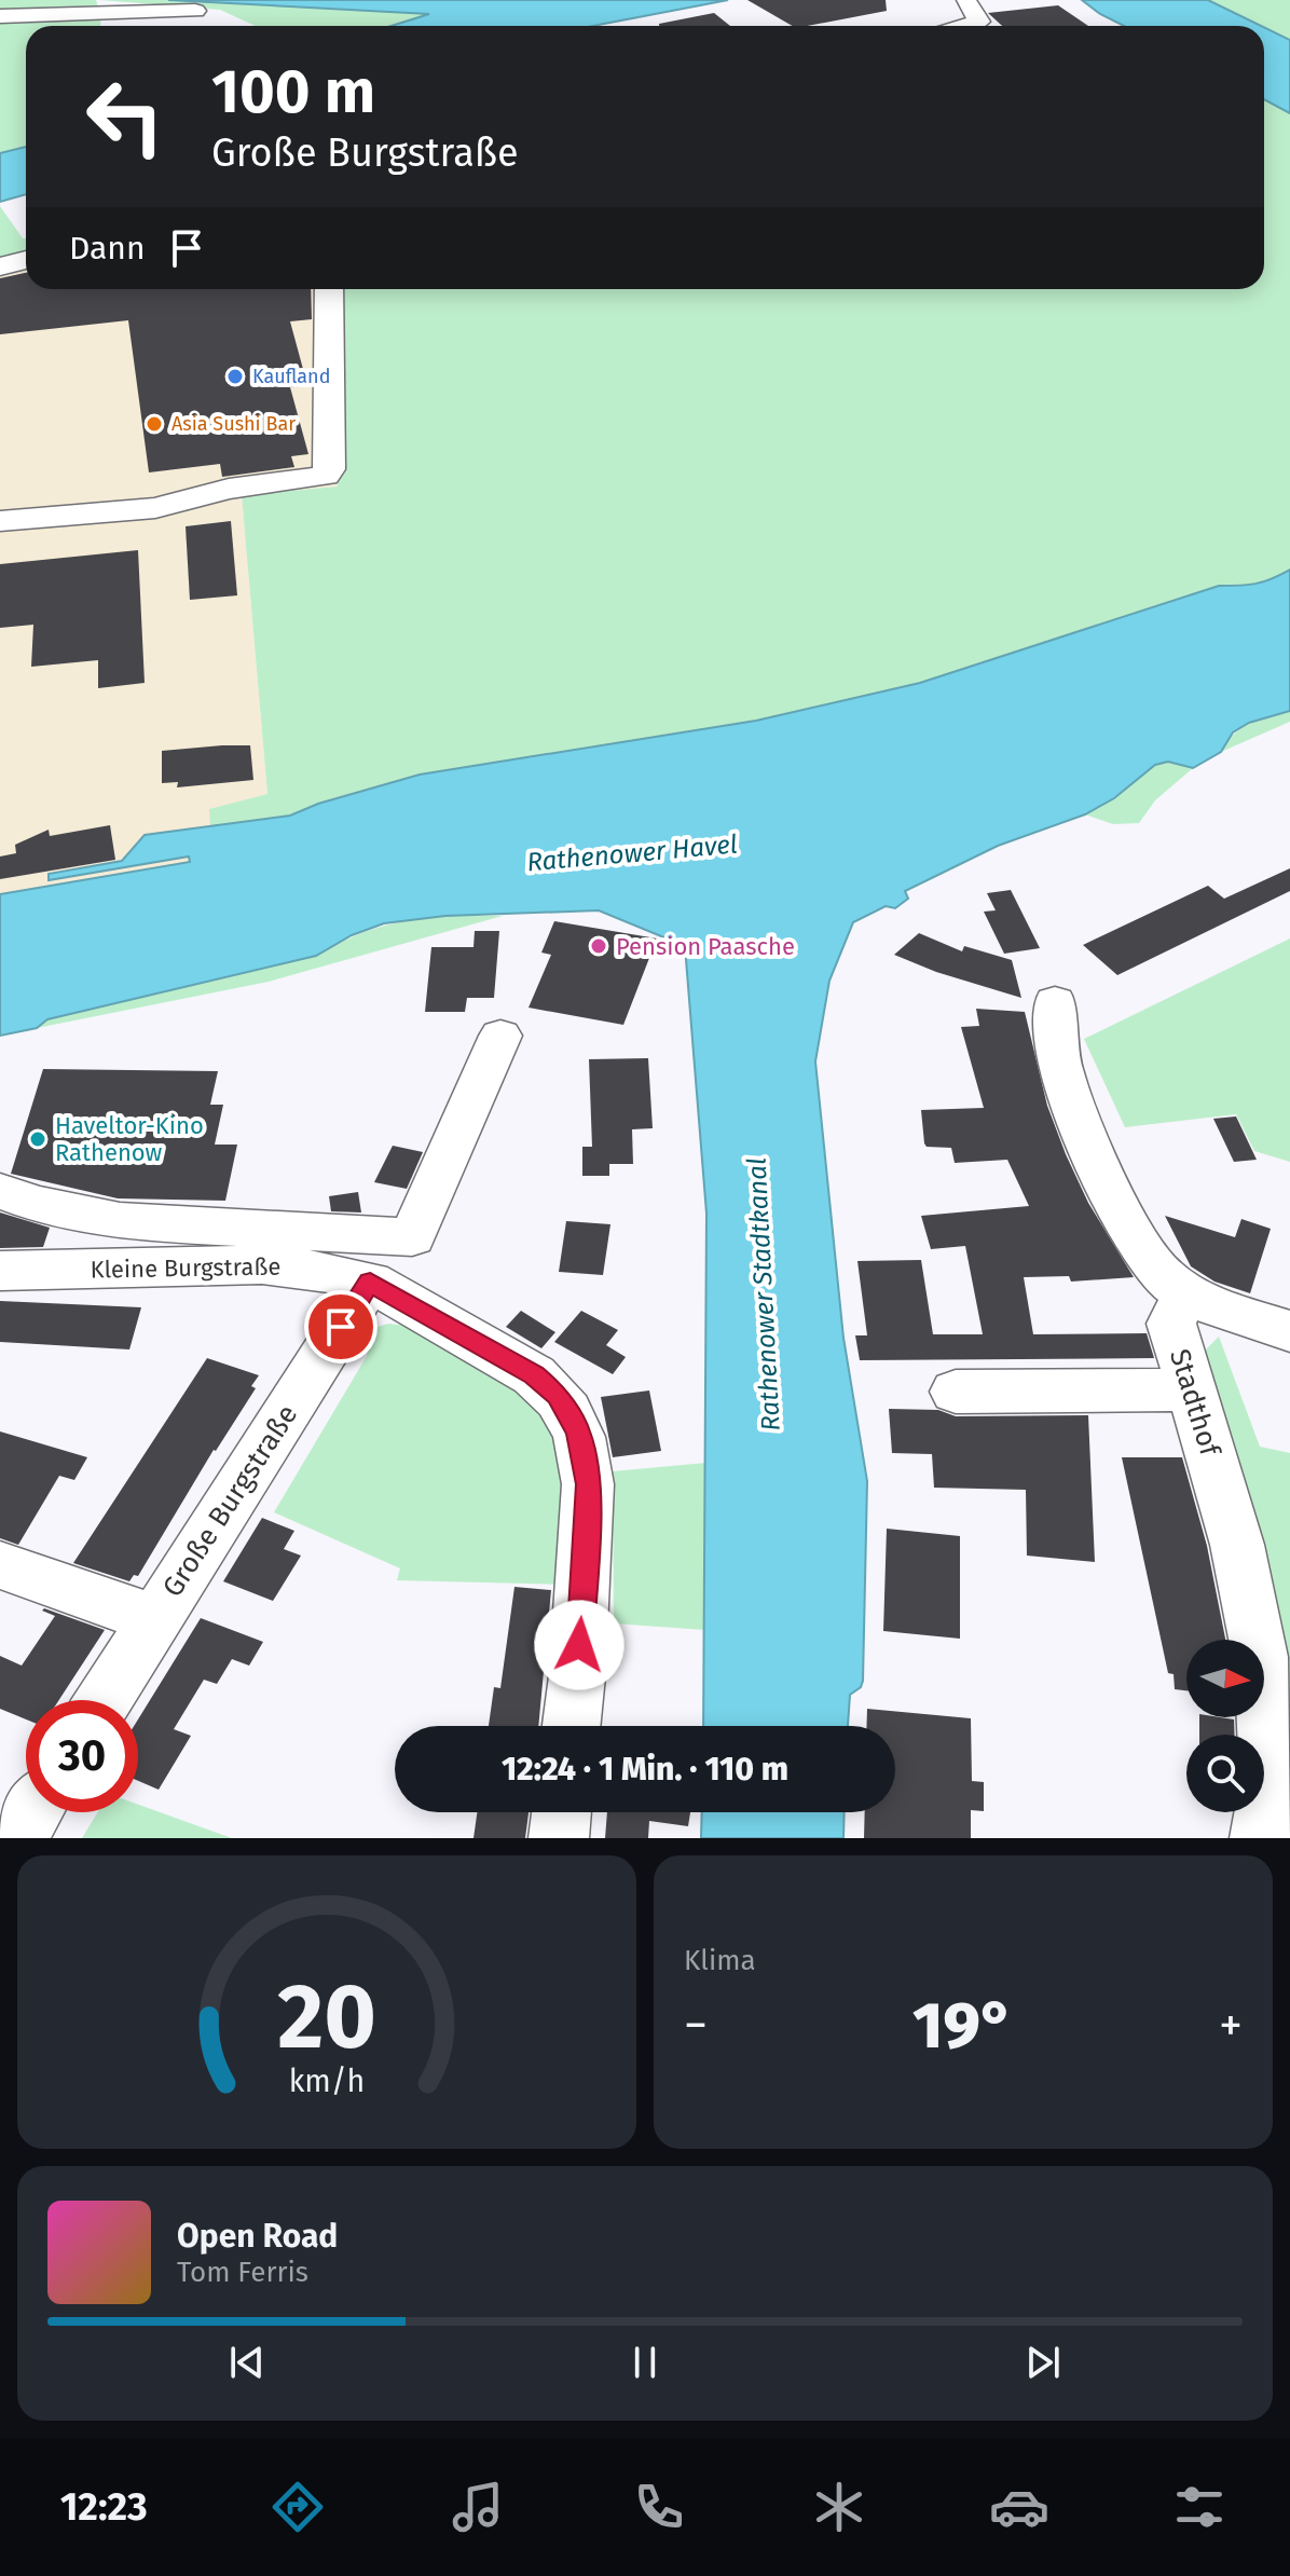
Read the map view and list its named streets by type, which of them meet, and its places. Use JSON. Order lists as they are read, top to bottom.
{
  "streets": {
    "street": ["Kleine Burgstraße", "Stadthof", "Große Burgstraße"]
  },
  "crossings": [
    ["Kleine Burgstraße", "Große Burgstraße"]
  ],
  "water": ["Rathenower Havel", "Rathenower Stadtkanal"],
  "places": [
    "Kaufland",
    "Asia Sushi Bar",
    "Pension Paasche",
    "Haveltor-Kino Rathenow"
  ],
  "north": "right",
  "page": {
    "turn": ["100 m", "Große Burgstraße"],
    "then": "Dann",
    "limit": "30",
    "trip": "12:24 · 1 Min. · 110 m",
    "tile": "Klima",
    "heat": ["−", "19°", "+"],
    "song": ["Open Road", "Tom Ferris"],
    "tabs": "12:23",
    "gauge": ["20", "km/h"]
  }
}
